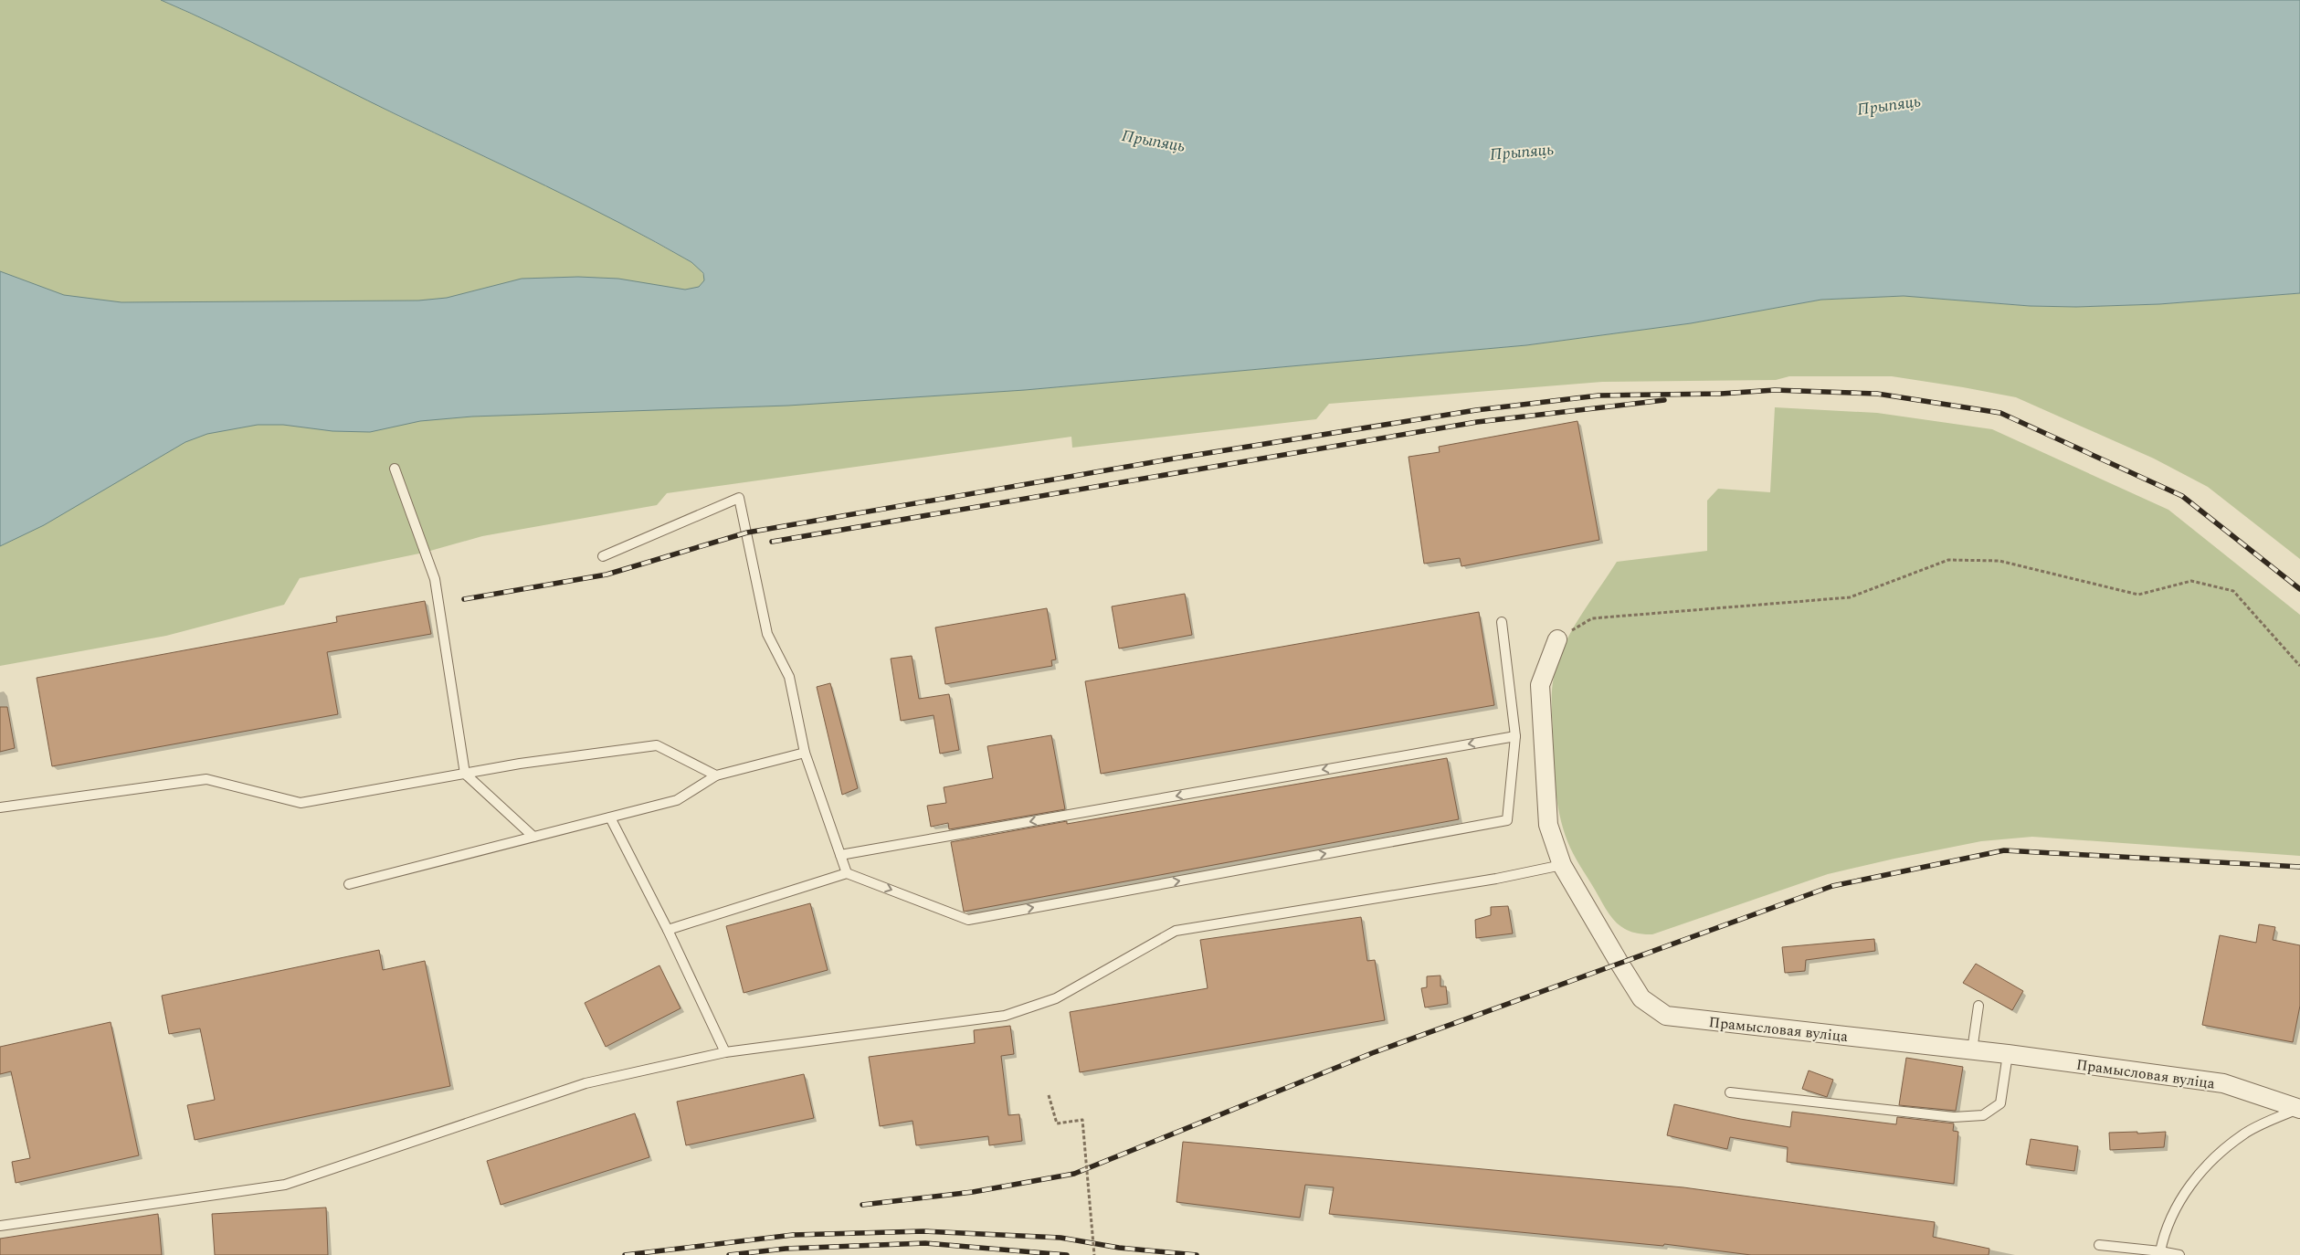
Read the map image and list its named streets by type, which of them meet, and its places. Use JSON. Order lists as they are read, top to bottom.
{
  "streets": {
    "street": ["Прамысловая вуліца"]
  },
  "water": ["Прыпяць"]
}
